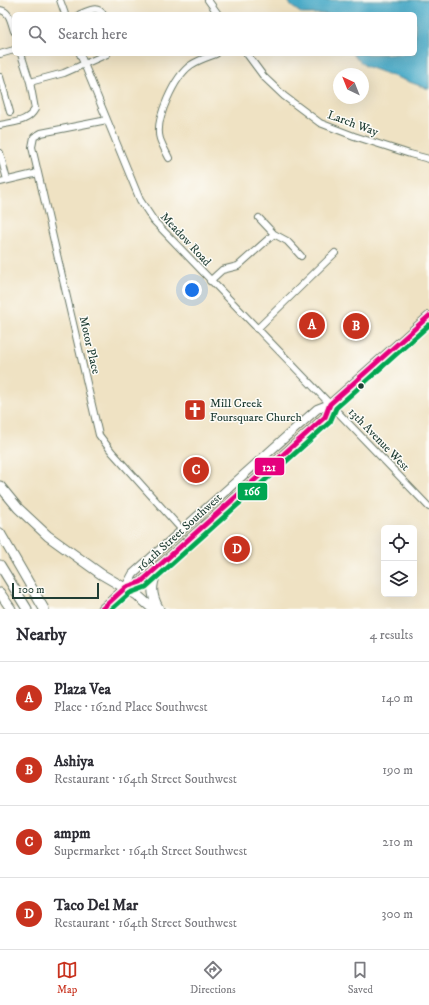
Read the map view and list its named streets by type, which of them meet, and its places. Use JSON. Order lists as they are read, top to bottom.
{
  "streets": {
    "main road": ["164th Street Southwest"],
    "street": [
      "Larch Way",
      "Meadow Road",
      "Motor Place",
      "13th Avenue West"
    ]
  },
  "crossings": [
    ["Meadow Road", "Motor Place"],
    ["Meadow Road", "13th Avenue West"],
    ["Meadow Road", "164th Street Southwest"],
    ["Motor Place", "164th Street Southwest"],
    ["13th Avenue West", "164th Street Southwest"]
  ],
  "places": {
    "church": ["Mill Creek Foursquare Church"]
  },
  "lines": ["transit line 121", "transit line 166"],
  "scale_bar": "100 m",
  "north": "top left",
  "page": {
    "search": "Search here",
    "pins": [
      "A",
      "B",
      "C",
      "D"
    ],
    "scale": "100 m",
    "heading": ["Nearby", "4 results"],
    "list": [
      {
        "mark": "A",
        "name": "Plaza Vea",
        "note": "Place · 162nd Place Southwest",
        "value": "140 m"
      },
      {
        "mark": "B",
        "name": "Ashiya",
        "note": "Restaurant · 164th Street Southwest",
        "value": "190 m"
      },
      {
        "mark": "C",
        "name": "ampm",
        "note": "Supermarket · 164th Street Southwest",
        "value": "210 m"
      },
      {
        "mark": "D",
        "name": "Taco Del Mar",
        "note": "Restaurant · 164th Street Southwest",
        "value": "300 m"
      }
    ],
    "nav": ["Map", "Directions", "Saved"]
  }
}
